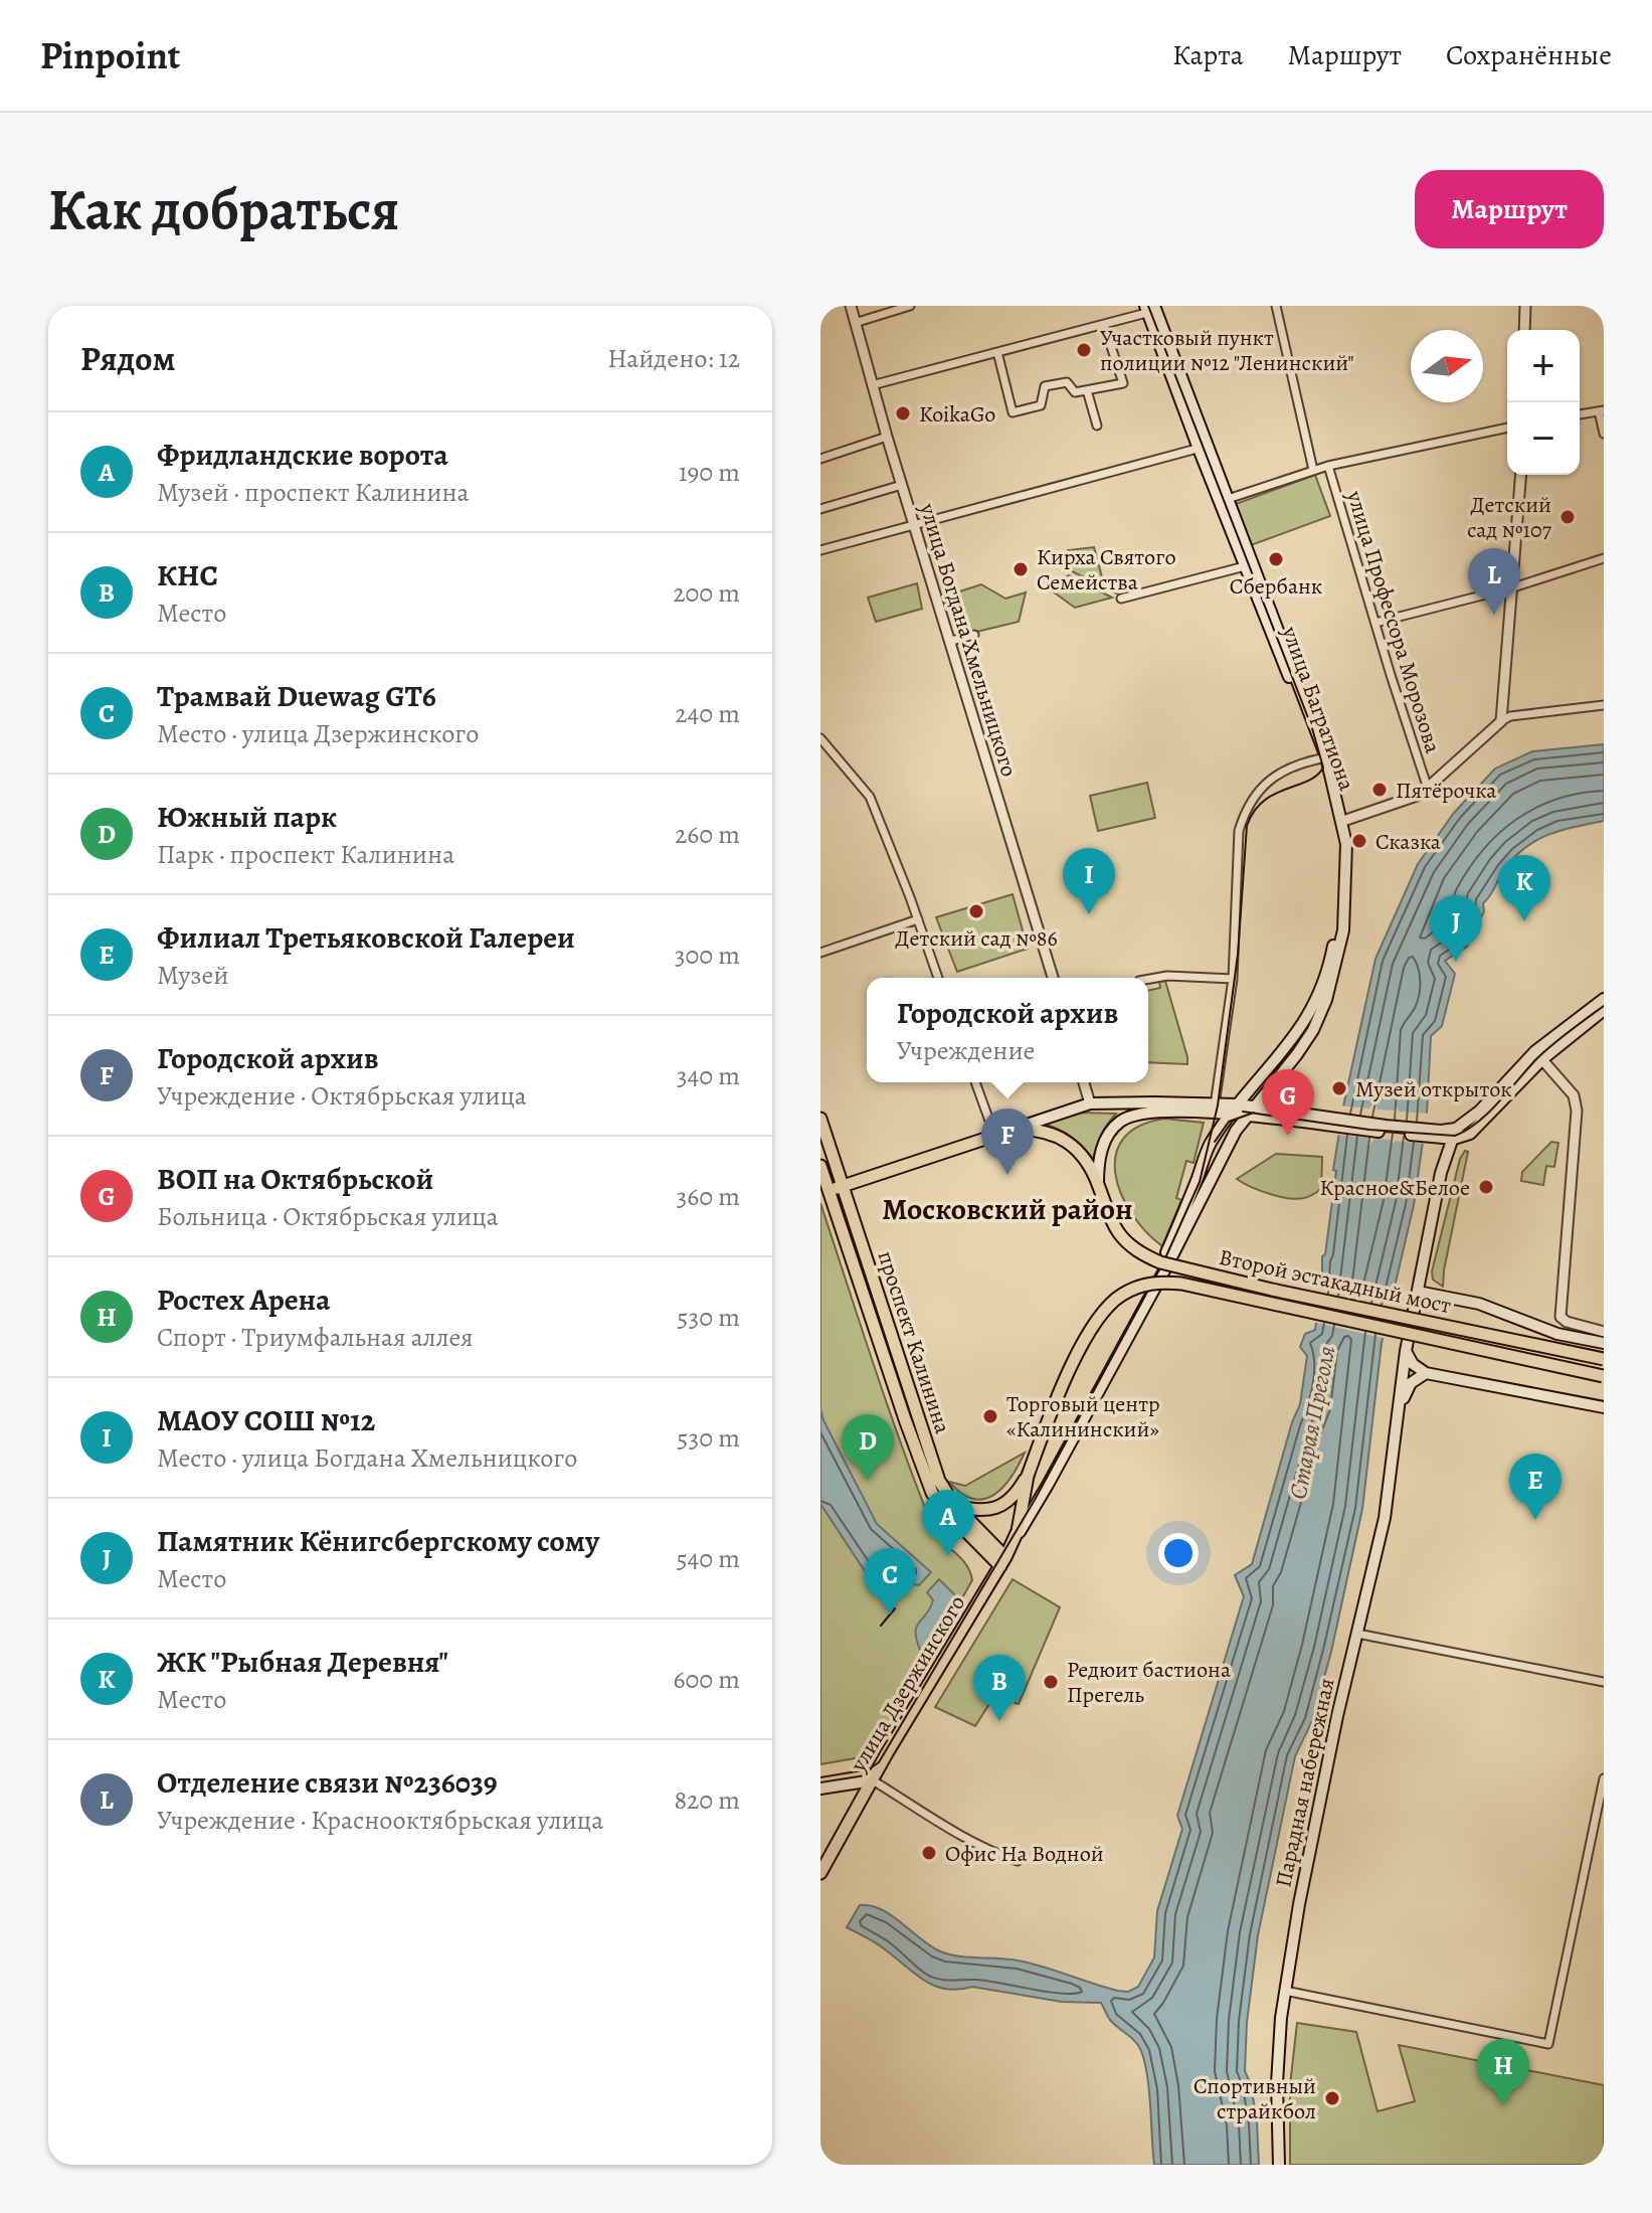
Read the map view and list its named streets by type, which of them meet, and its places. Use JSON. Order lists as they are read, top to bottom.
{
  "streets": {
    "main road": [
      "улица Багратиона",
      "Второй эстакадный мост",
      "проспект Калинина",
      "улица Дзержинского",
      "Парадная набережная"
    ],
    "street": ["улица Профессора Морозова", "улица Богдана Хмельницкого"]
  },
  "crossings": [
    ["улица Багратиона", "Второй эстакадный мост"],
    ["улица Багратиона", "улица Дзержинского"],
    ["Второй эстакадный мост", "улица Дзержинского"],
    ["проспект Калинина", "улица Дзержинского"]
  ],
  "districts": ["Московский район"],
  "water": ["Старая Преголя"],
  "places": [
    "Участковый пункт полиции №12 \"Ленинский\"",
    "KoikaGo",
    "Детский сад №107",
    "Сбербанк",
    "Кирха Святого Семейства",
    "Пятёрочка",
    "Сказка",
    "Детский сад №86",
    "Музей открыток",
    "Красное&Белое",
    "Торговый центр «Калининский»",
    "Редюит бастиона Прегель",
    "Офис На Водной",
    "Спортивный страйкбол"
  ],
  "north": "right",
  "page": {
    "header": "Pinpoint",
    "nav": ["Карта", "Маршрут", "Сохранённые"],
    "buttons": "Маршрут",
    "title": "Как добраться",
    "heading": ["Рядом", "Найдено: 12"],
    "map_buttons": ["+", "−"],
    "list": [
      {
        "mark": "A",
        "name": "Фридландские ворота",
        "note": "Музей · проспект Калинина",
        "value": "190 m"
      },
      {
        "mark": "B",
        "name": "КНС",
        "note": "Место",
        "value": "200 m"
      },
      {
        "mark": "C",
        "name": "Трамвай Duewag GT6",
        "note": "Место · улица Дзержинского",
        "value": "240 m"
      },
      {
        "mark": "D",
        "name": "Южный парк",
        "note": "Парк · проспект Калинина",
        "value": "260 m"
      },
      {
        "mark": "E",
        "name": "Филиал Третьяковской Галереи",
        "note": "Музей",
        "value": "300 m"
      },
      {
        "mark": "F",
        "name": "Городской архив",
        "note": "Учреждение · Октябрьская улица",
        "value": "340 m"
      },
      {
        "mark": "G",
        "name": "ВОП на Октябрьской",
        "note": "Больница · Октябрьская улица",
        "value": "360 m"
      },
      {
        "mark": "H",
        "name": "Ростех Арена",
        "note": "Спорт · Триумфальная аллея",
        "value": "530 m"
      },
      {
        "mark": "I",
        "name": "МАОУ СОШ №12",
        "note": "Место · улица Богдана Хмельницкого",
        "value": "530 m"
      },
      {
        "mark": "J",
        "name": "Памятник Кёнигсбергскому сому",
        "note": "Место",
        "value": "540 m"
      },
      {
        "mark": "K",
        "name": "ЖК \"Рыбная Деревня\"",
        "note": "Место",
        "value": "600 m"
      },
      {
        "mark": "L",
        "name": "Отделение связи №236039",
        "note": "Учреждение · Краснооктябрьская улица",
        "value": "820 m"
      }
    ],
    "pins": [
      "L",
      "I",
      "K",
      "J",
      "G",
      "F",
      "D",
      "E",
      "A",
      "C",
      "B",
      "H"
    ],
    "popup": ["Городской архив", "Учреждение"]
  }
}
